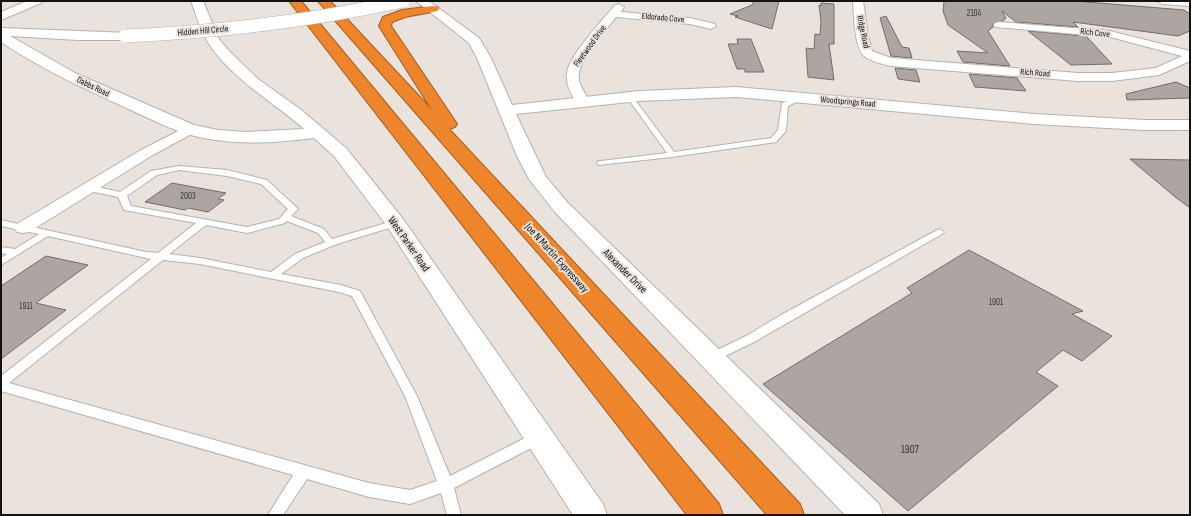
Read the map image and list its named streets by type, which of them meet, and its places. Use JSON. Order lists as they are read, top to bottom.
{
  "streets": {
    "highway": ["Joe N Martin Expressway"],
    "street": [
      "Eldorado Cove",
      "Hidden Hill Circle",
      "Ridge Road",
      "Rich Cove",
      "Fleetwood Drive",
      "Rich Road",
      "Dabbs Road",
      "Woodsprings Road",
      "West Parker Road",
      "Alexander Drive"
    ]
  },
  "crossings": [
    ["Eldorado Cove", "Fleetwood Drive"],
    ["Hidden Hill Circle", "Dabbs Road"],
    ["Ridge Road", "Rich Road"],
    ["Rich Cove", "Rich Road"],
    ["Fleetwood Drive", "Woodsprings Road"],
    ["Dabbs Road", "West Parker Road"],
    ["Woodsprings Road", "Alexander Drive"]
  ],
  "house_numbers": [
    "2104",
    "2003",
    "1901",
    "1911",
    "1907"
  ]
}
